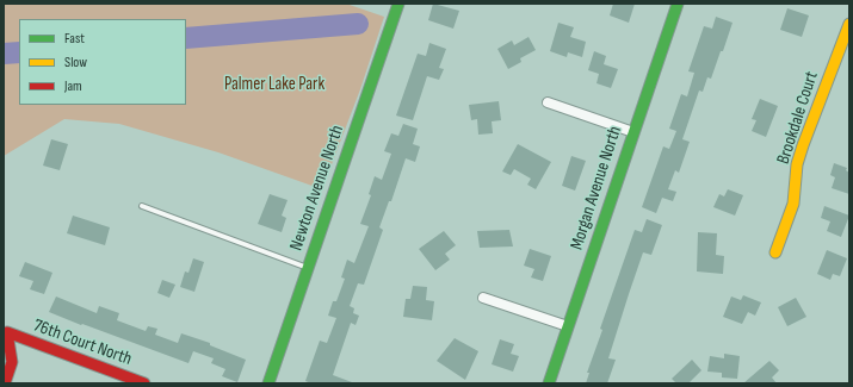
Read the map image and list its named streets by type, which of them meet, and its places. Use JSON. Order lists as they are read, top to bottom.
{
  "streets": {
    "street": [
      "Brookdale Court",
      "Newton Avenue North",
      "Morgan Avenue North",
      "76th Court North"
    ]
  },
  "parks": ["Palmer Lake Park"],
  "legend": ["Fast", "Slow", "Jam"]
}
